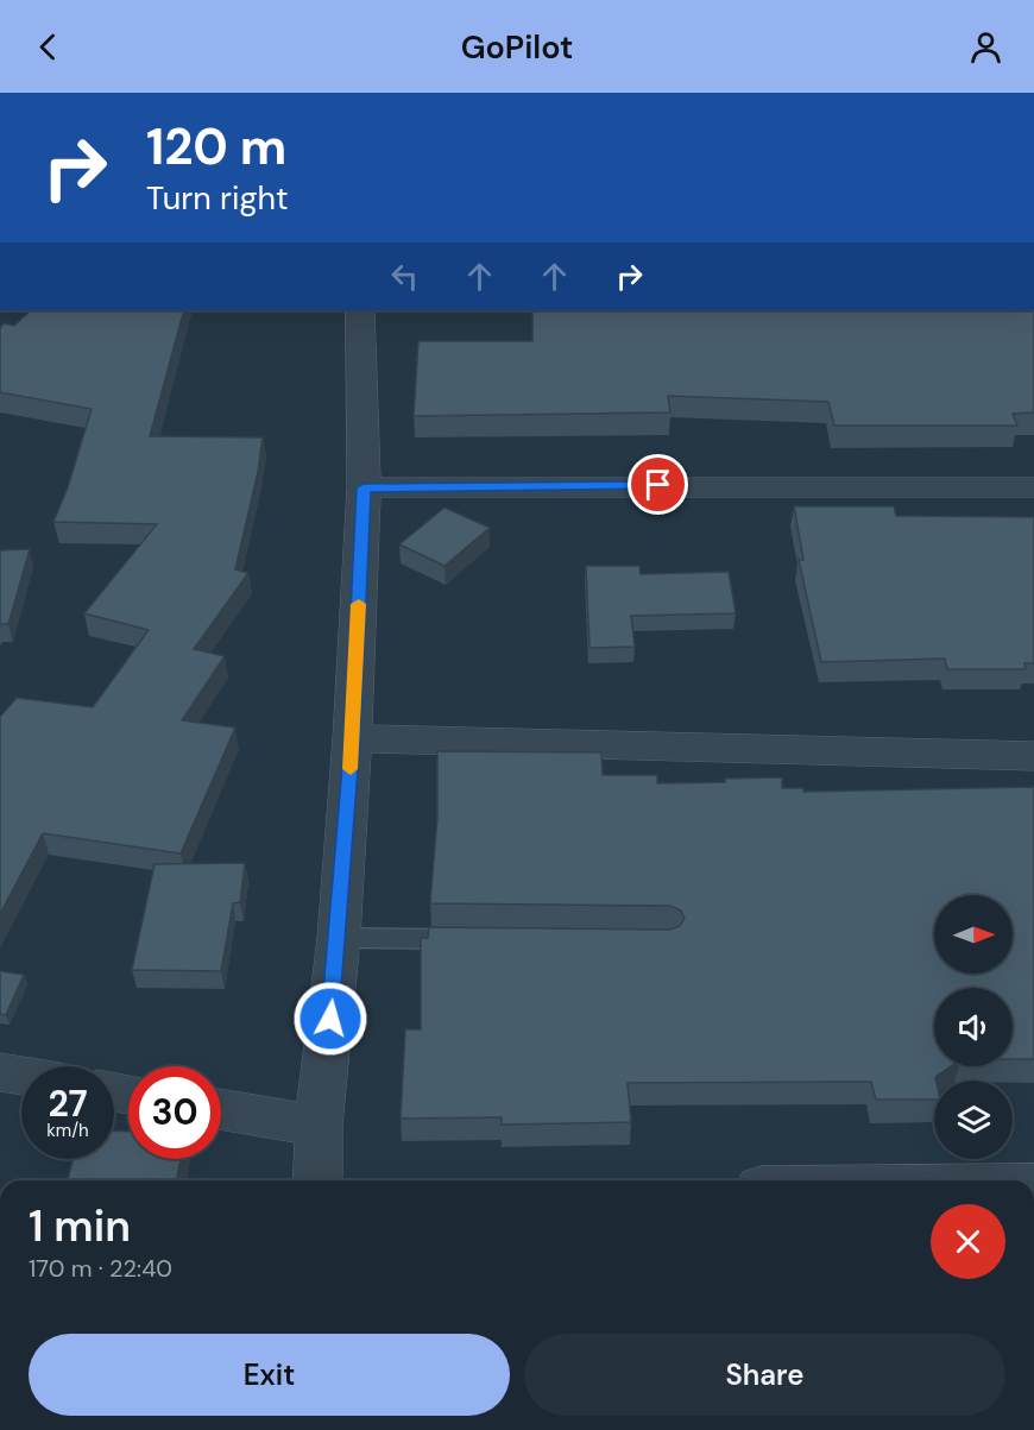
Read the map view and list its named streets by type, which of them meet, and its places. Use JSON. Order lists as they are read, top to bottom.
{
  "north": "right",
  "page": {
    "header": "GoPilot",
    "turn": ["120 m", "Turn right"],
    "speed": "27 km/h",
    "limit": "30",
    "heading": ["1 min", "170 m · 22:40"],
    "buttons": ["Exit", "Share"]
  }
}
